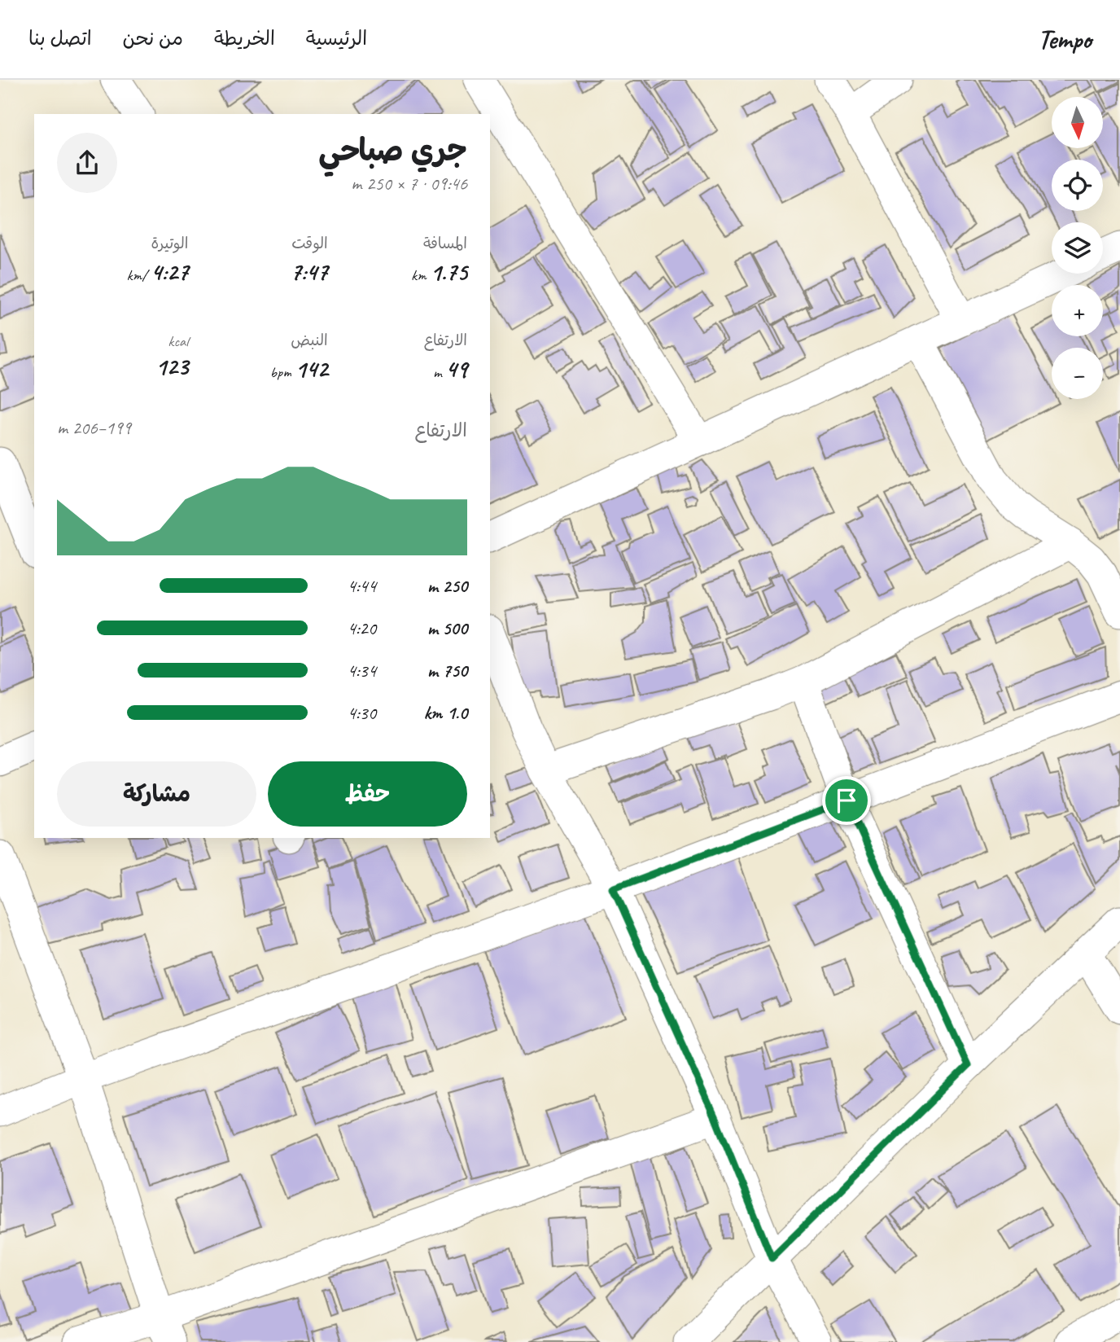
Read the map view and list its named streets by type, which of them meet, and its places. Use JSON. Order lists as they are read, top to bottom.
{
  "north": "bottom",
  "page": {
    "header": "Tempo",
    "nav": [
      "الرئيسية",
      "الخريطة",
      "من نحن",
      "اتصل بنا"
    ],
    "map_buttons": ["+", "−"],
    "heading": ["جري صباحي", "09:46 · 7 × 250 m"],
    "stats": [
      ["المسافة", "1.75 km"],
      ["الوقت", "7:47"],
      ["الوتيرة", "4:27 /km"],
      ["الارتفاع", "49 m"],
      ["النبض", "142 bpm"],
      ["kcal", "123"]
    ],
    "chart": ["الارتفاع", "199–206 m"],
    "list": [
      {
        "name": "250 m",
        "note": "4:44"
      },
      {
        "name": "500 m",
        "note": "4:20"
      },
      {
        "name": "750 m",
        "note": "4:34"
      },
      {
        "name": "1.0 km",
        "note": "4:30"
      }
    ],
    "buttons": ["حفظ", "مشاركة"]
  }
}
